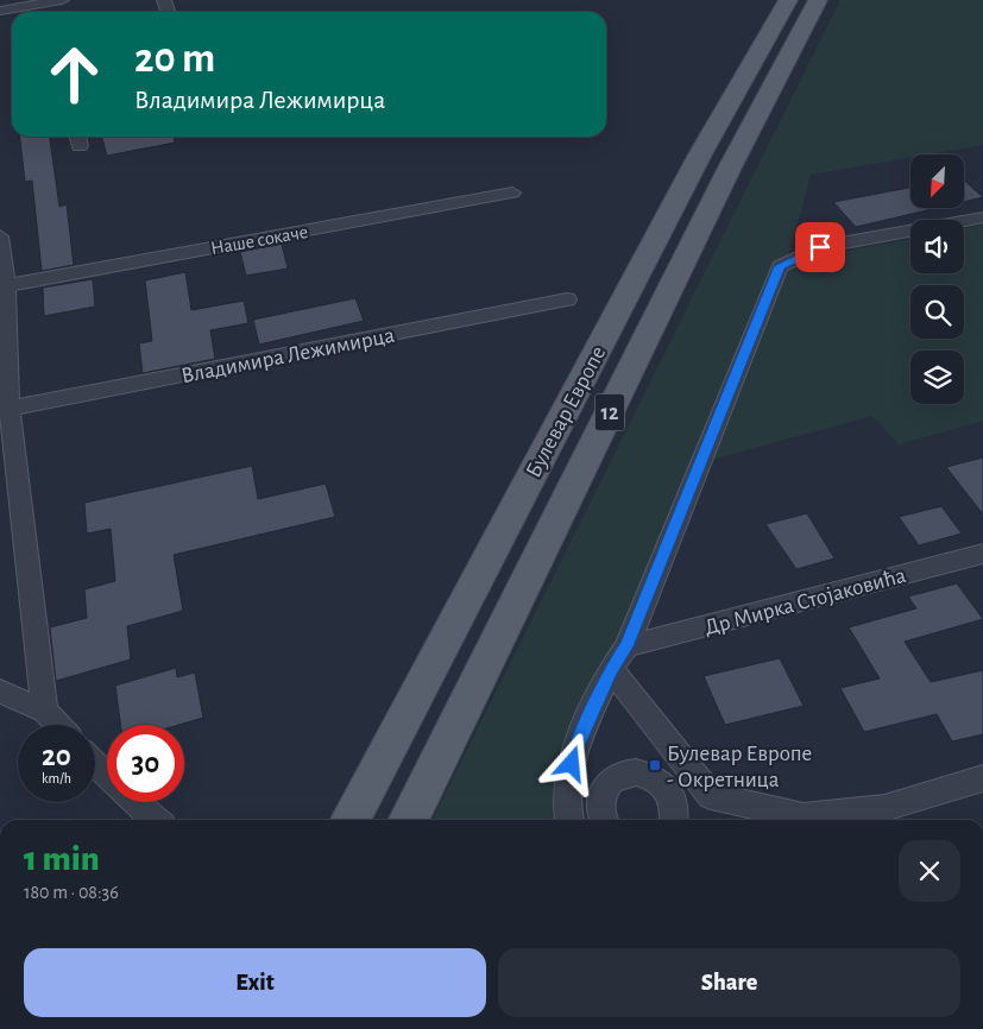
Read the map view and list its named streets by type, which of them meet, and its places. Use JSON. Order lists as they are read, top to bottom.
{
  "streets": {
    "main road": ["Булевар Европе", "12"],
    "street": ["Наше сокаче", "Владимира Лежимирца", "Др Мирка Стојаковића"]
  },
  "places": {
    "transit": ["Булевар Европе - Окретница"]
  },
  "north": "bottom left",
  "page": {
    "turn": ["20 m", "Владимира Лежимирца"],
    "speed": "20 km/h",
    "limit": "30",
    "heading": ["1 min", "180 m · 08:36"],
    "buttons": ["Exit", "Share"]
  }
}
